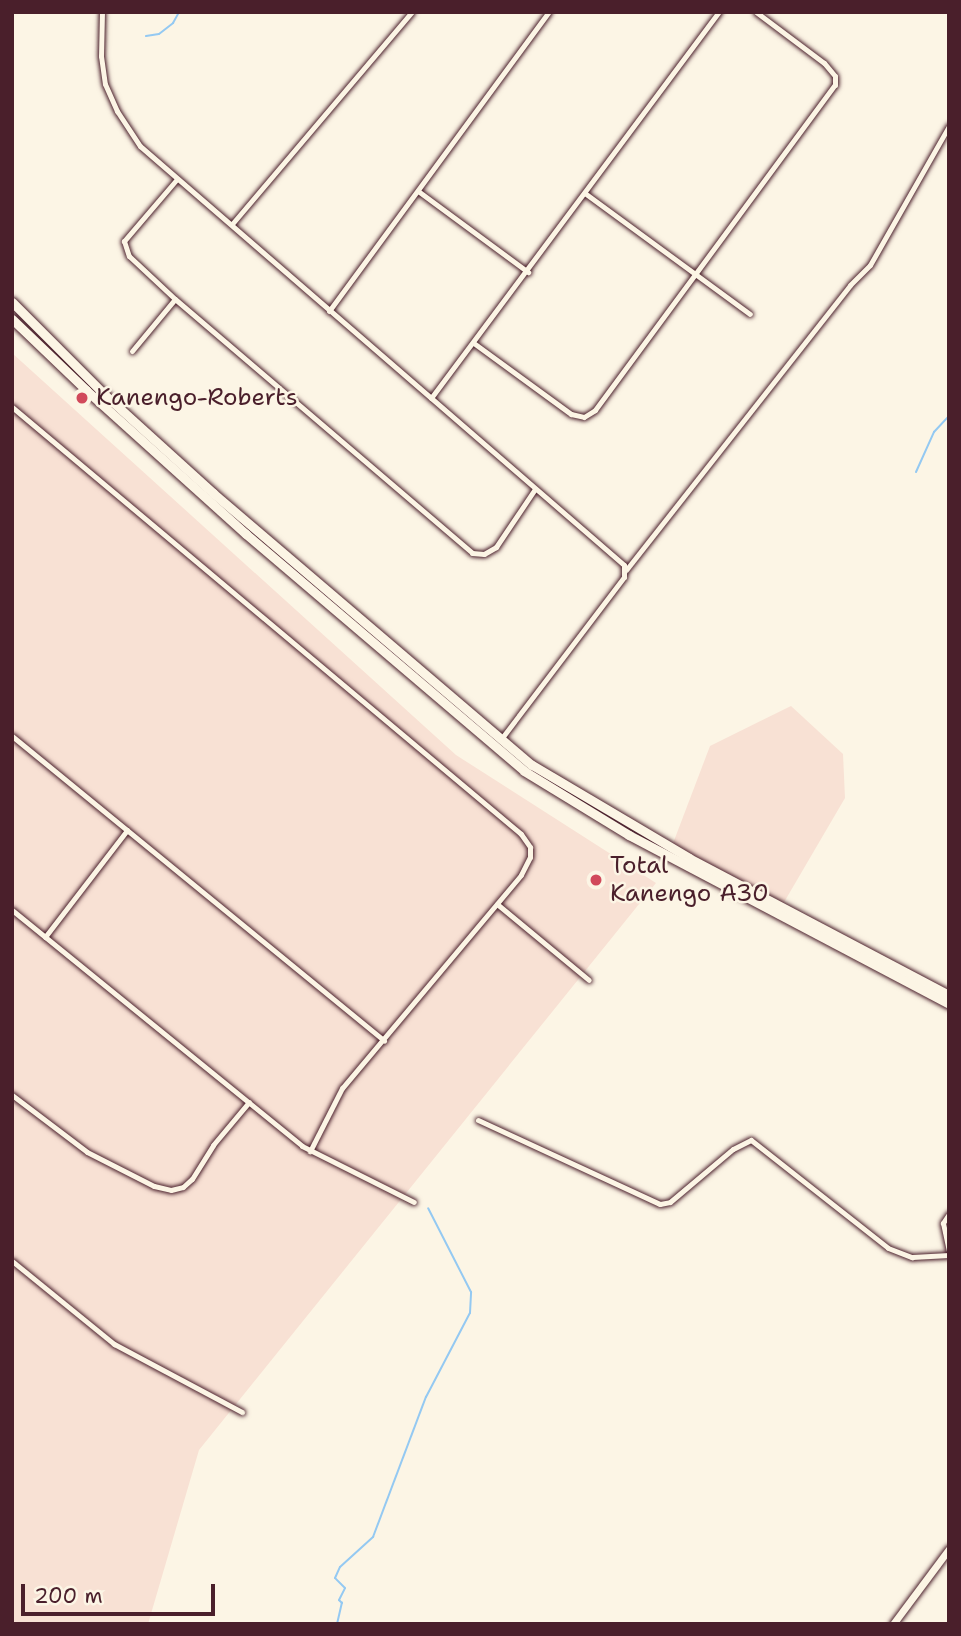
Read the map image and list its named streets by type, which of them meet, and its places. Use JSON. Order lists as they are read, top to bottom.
{
  "places": ["Kanengo-Roberts", "Total Kanengo A30"],
  "scale_bar": "200 m"
}
